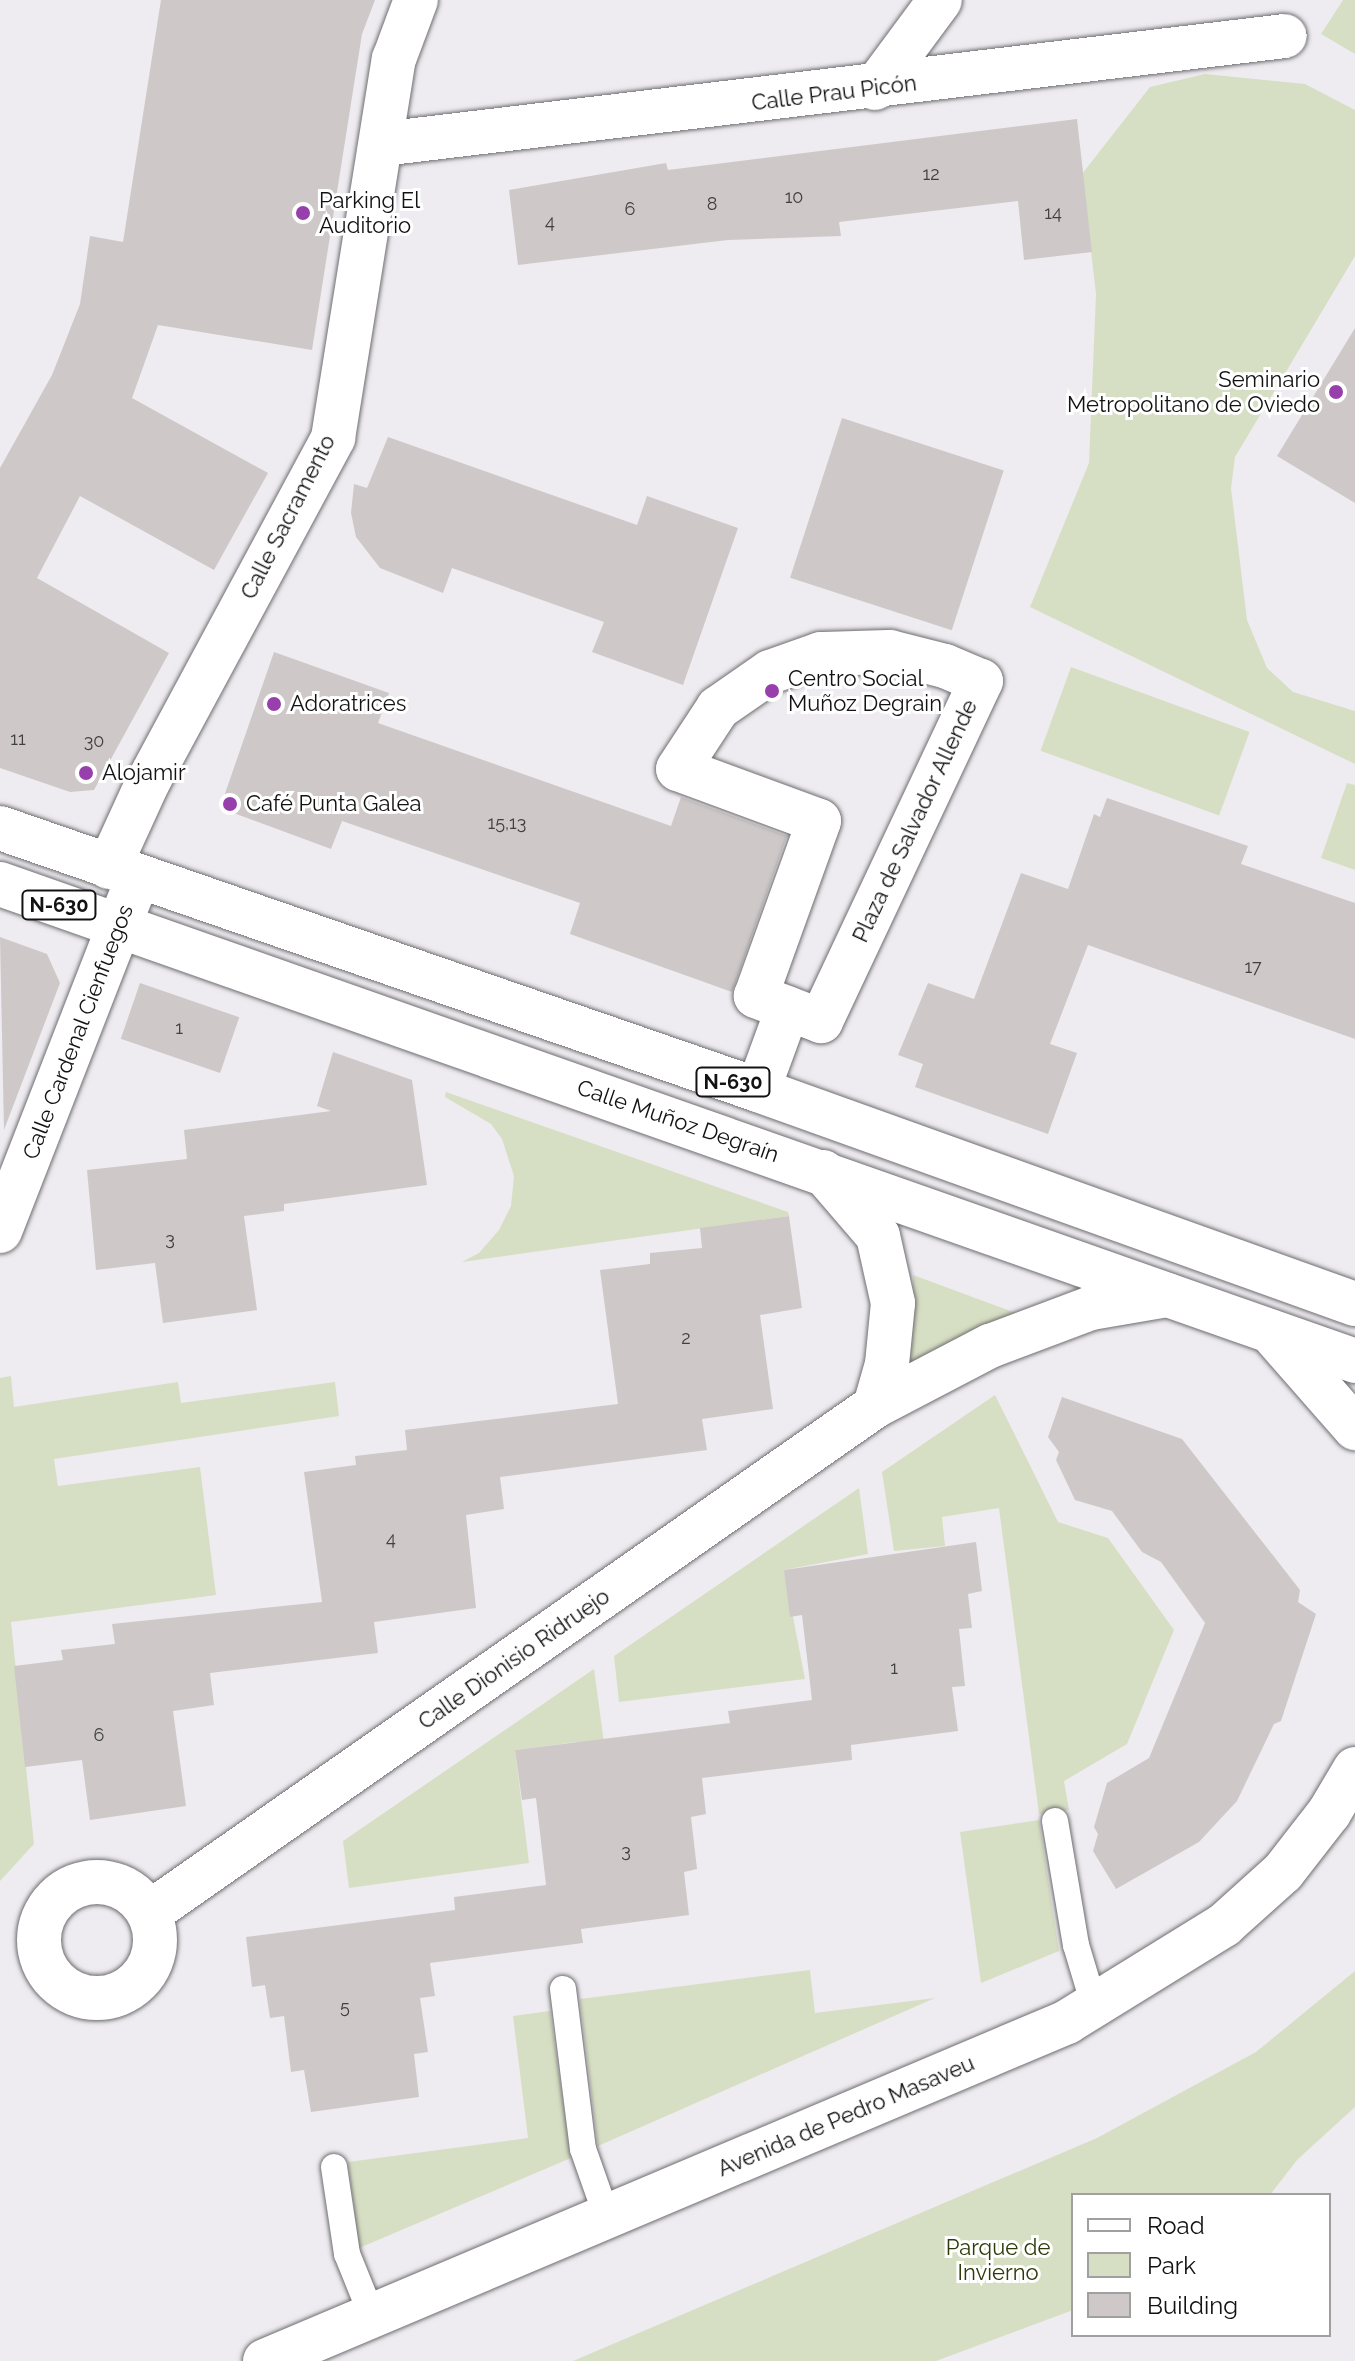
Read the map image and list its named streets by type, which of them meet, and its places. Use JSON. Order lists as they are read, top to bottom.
{
  "streets": {
    "main road": [
      "Calle Prau Picón",
      "Calle Sacramento",
      "Plaza de Salvador Allende",
      "N-630",
      "Calle Cardenal Cienfuegos",
      "Calle Muñoz Degraín",
      "Calle Dionisio Ridruejo",
      "Avenida de Pedro Masaveu"
    ]
  },
  "crossings": [
    ["Calle Prau Picón", "Calle Sacramento"],
    ["Calle Sacramento", "N-630"],
    ["Calle Sacramento", "Calle Cardenal Cienfuegos"],
    ["N-630", "Calle Cardenal Cienfuegos"],
    ["Calle Cardenal Cienfuegos", "Calle Muñoz Degraín"],
    ["Calle Muñoz Degraín", "Calle Dionisio Ridruejo"]
  ],
  "parks": ["Parque de Invierno"],
  "places": [
    "Parking El Auditorio",
    "Seminario Metropolitano de Oviedo",
    "Centro Social Muñoz Degrain",
    "Adoratrices",
    "Alojamir",
    "Café Punta Galea"
  ],
  "house_numbers": [
    "12",
    "10",
    "8",
    "6",
    "14",
    "4",
    "11",
    "30",
    "15,13",
    "17",
    "1",
    "3",
    "2",
    "4",
    "1",
    "6",
    "3",
    "5"
  ],
  "legend": ["Road", "Park", "Building"]
}
